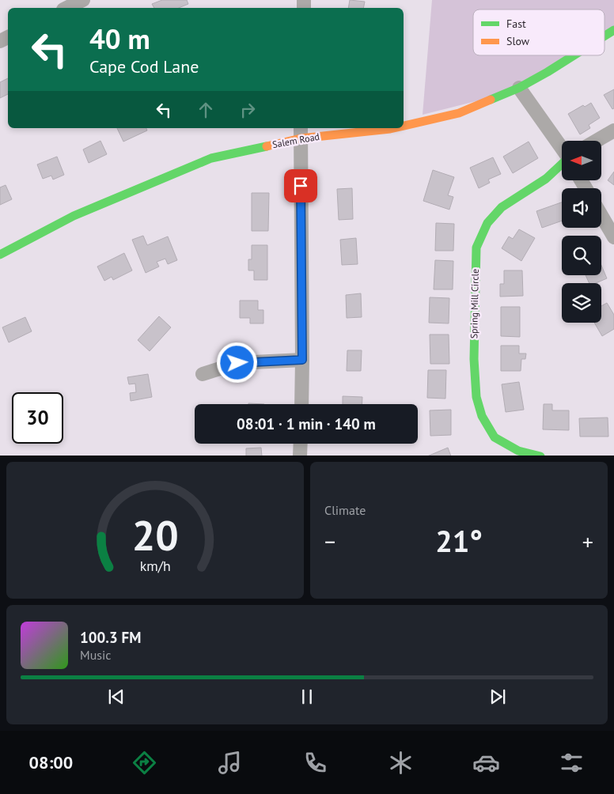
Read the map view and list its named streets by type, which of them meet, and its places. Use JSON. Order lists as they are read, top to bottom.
{
  "streets": {
    "street": ["Salem Road", "Spring Mill Circle"]
  },
  "legend": ["Fast", "Slow"],
  "north": "left",
  "page": {
    "turn": ["40 m", "Cape Cod Lane"],
    "limit": "30",
    "trip": "08:01 · 1 min · 140 m",
    "tile": "Climate",
    "heat": ["−", "21°", "+"],
    "song": ["100.3 FM", "Music"],
    "tabs": "08:00",
    "gauge": ["20", "km/h"]
  }
}
